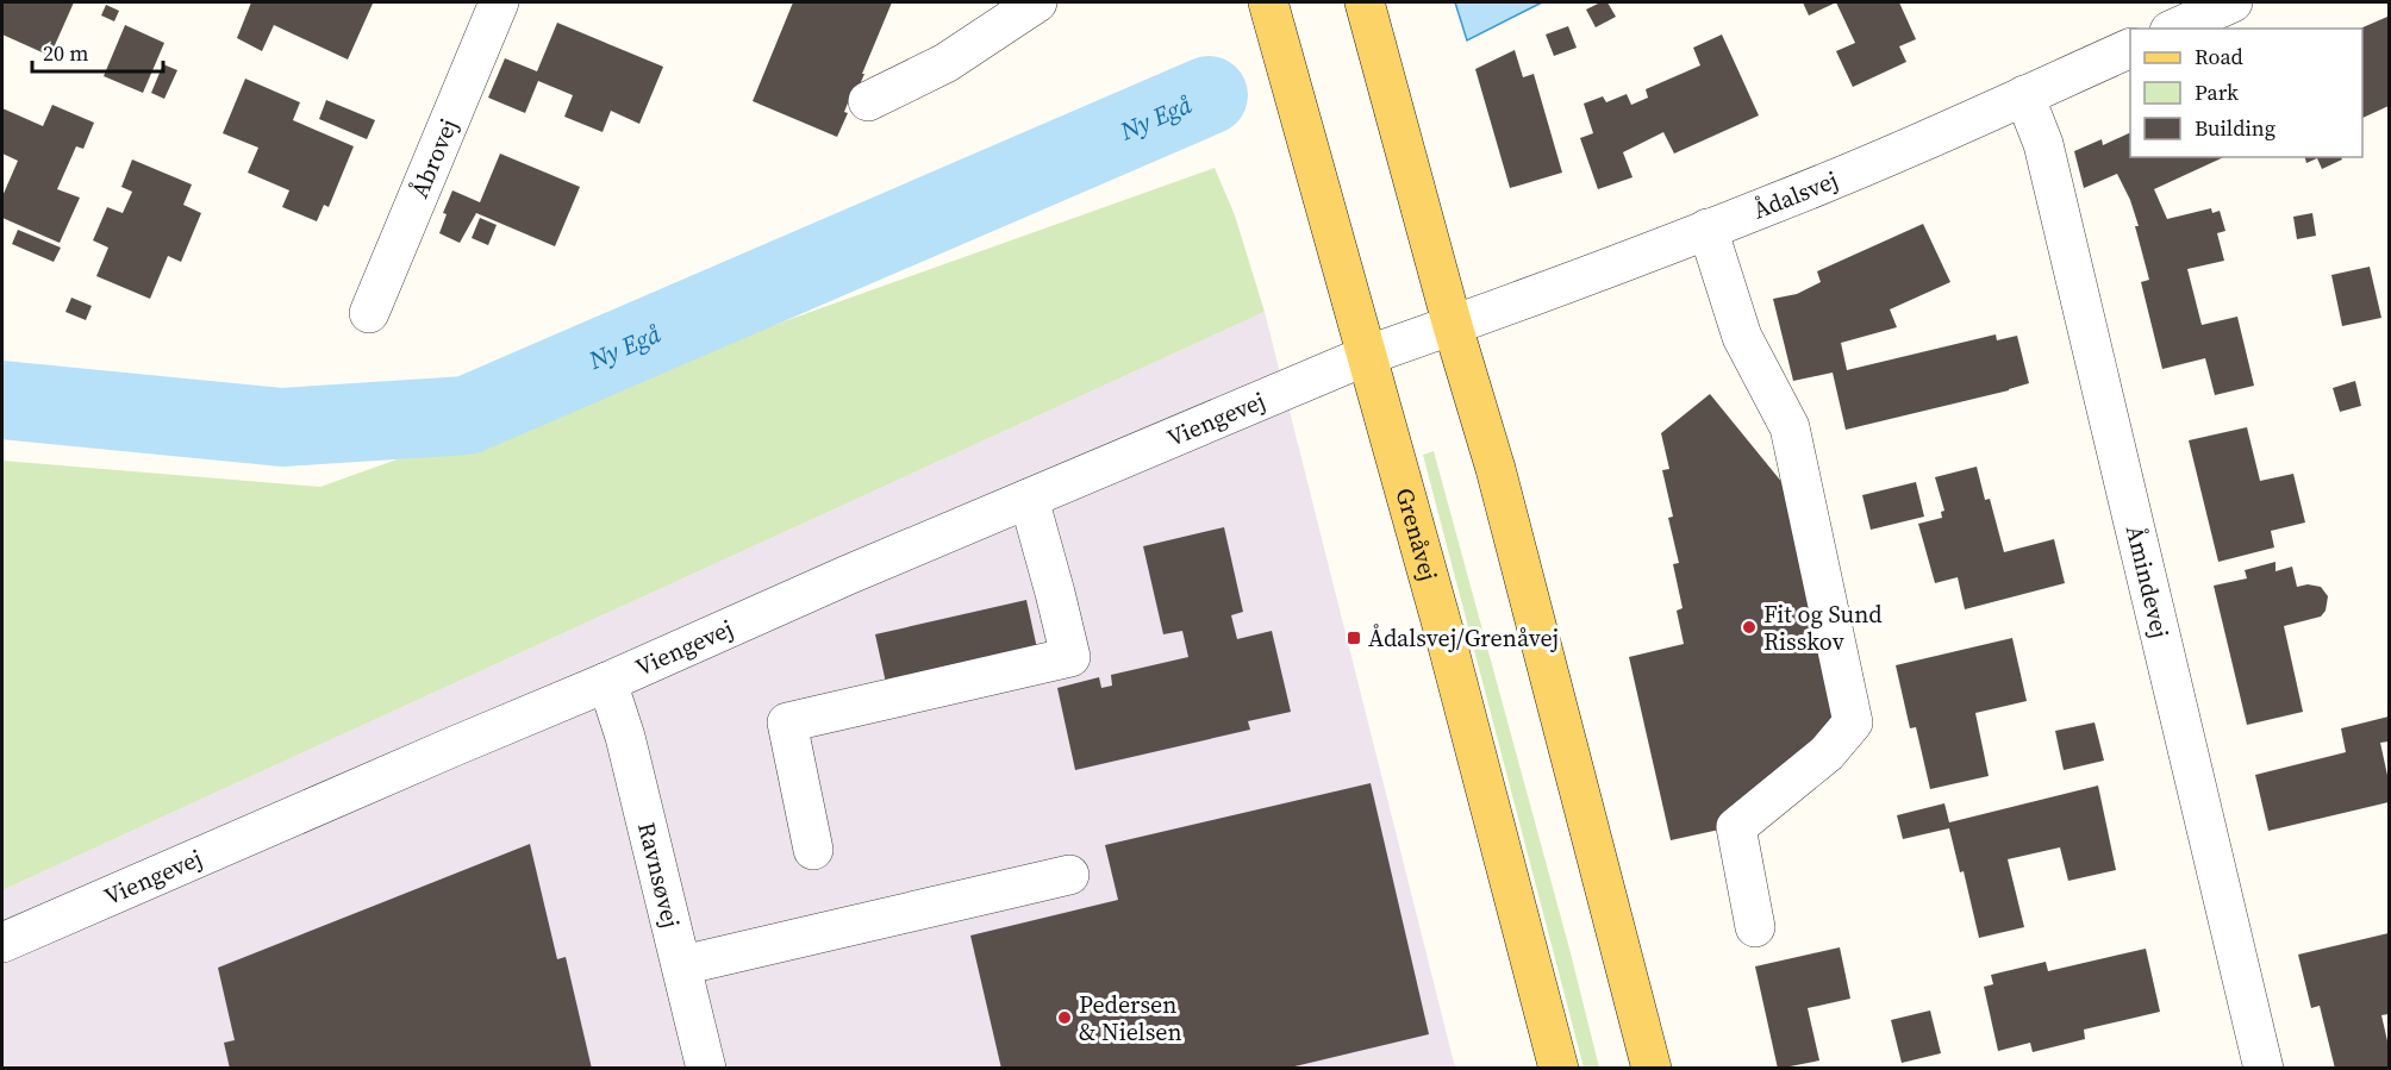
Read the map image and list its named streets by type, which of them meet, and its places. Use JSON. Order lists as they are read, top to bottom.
{
  "streets": {
    "main road": ["Grenåvej"],
    "street": [
      "Åbrovej",
      "Ådalsvej",
      "Viengevej",
      "Åmindevej",
      "Ravnsøvej"
    ]
  },
  "crossings": [
    ["Ådalsvej", "Viengevej"],
    ["Ådalsvej", "Åmindevej"],
    ["Viengevej", "Grenåvej"],
    ["Viengevej", "Ravnsøvej"]
  ],
  "water": ["Ny Egå"],
  "places": {
    "other": ["Fit og Sund Risskov", "Pedersen & Nielsen"],
    "transit": ["Ådalsvej/Grenåvej"]
  },
  "legend": ["Road", "Park", "Building"],
  "scale_bar": "20 m"
}
